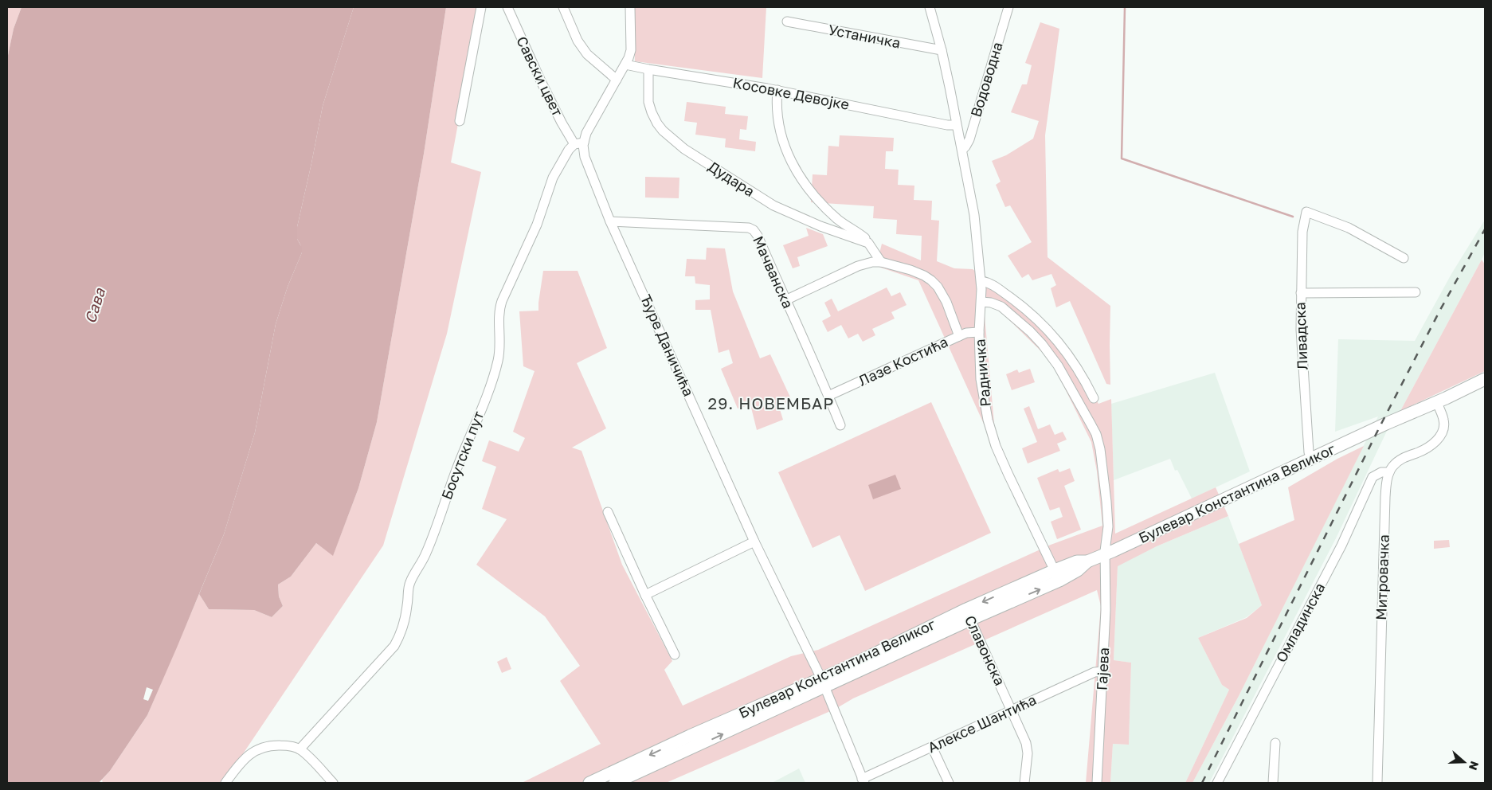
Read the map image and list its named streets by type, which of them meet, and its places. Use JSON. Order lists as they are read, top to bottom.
{
  "streets": {
    "main road": ["Булевар Константина Великог"],
    "street": [
      "Устаничка",
      "Савски цвет",
      "Водоводна",
      "Косовке Девојке",
      "Дудара",
      "Мачванска",
      "Ливадска",
      "Ђуре Даничића",
      "Лазе Костића",
      "Радничка",
      "Босутски пут",
      "Митровачка",
      "Омладинска",
      "Славонска",
      "Гајева",
      "Алексе Шантића"
    ]
  },
  "crossings": [
    ["Савски цвет", "Ђуре Даничића"],
    ["Савски цвет", "Босутски пут"],
    ["Водоводна", "Радничка"],
    ["Косовке Девојке", "Дудара"],
    ["Косовке Девојке", "Ђуре Даничића"],
    ["Мачванска", "Ђуре Даничића"],
    ["Мачванска", "Лазе Костића"],
    ["Ливадска", "Булевар Константина Великог"],
    ["Ђуре Даничића", "Босутски пут"],
    ["Ђуре Даничића", "Булевар Константина Великог"],
    ["Ђуре Даничића", "Алексе Шантића"],
    ["Лазе Костића", "Радничка"],
    ["Радничка", "Булевар Константина Великог"],
    ["Радничка", "Гајева"],
    ["Булевар Константина Великог", "Славонска"],
    ["Булевар Константина Великог", "Гајева"],
    ["Митровачка", "Омладинска"],
    ["Славонска", "Алексе Шантића"],
    ["Гајева", "Алексе Шантића"]
  ],
  "districts": ["29. НОВЕМБАР"],
  "water": ["Сава"],
  "north": "right"
}
